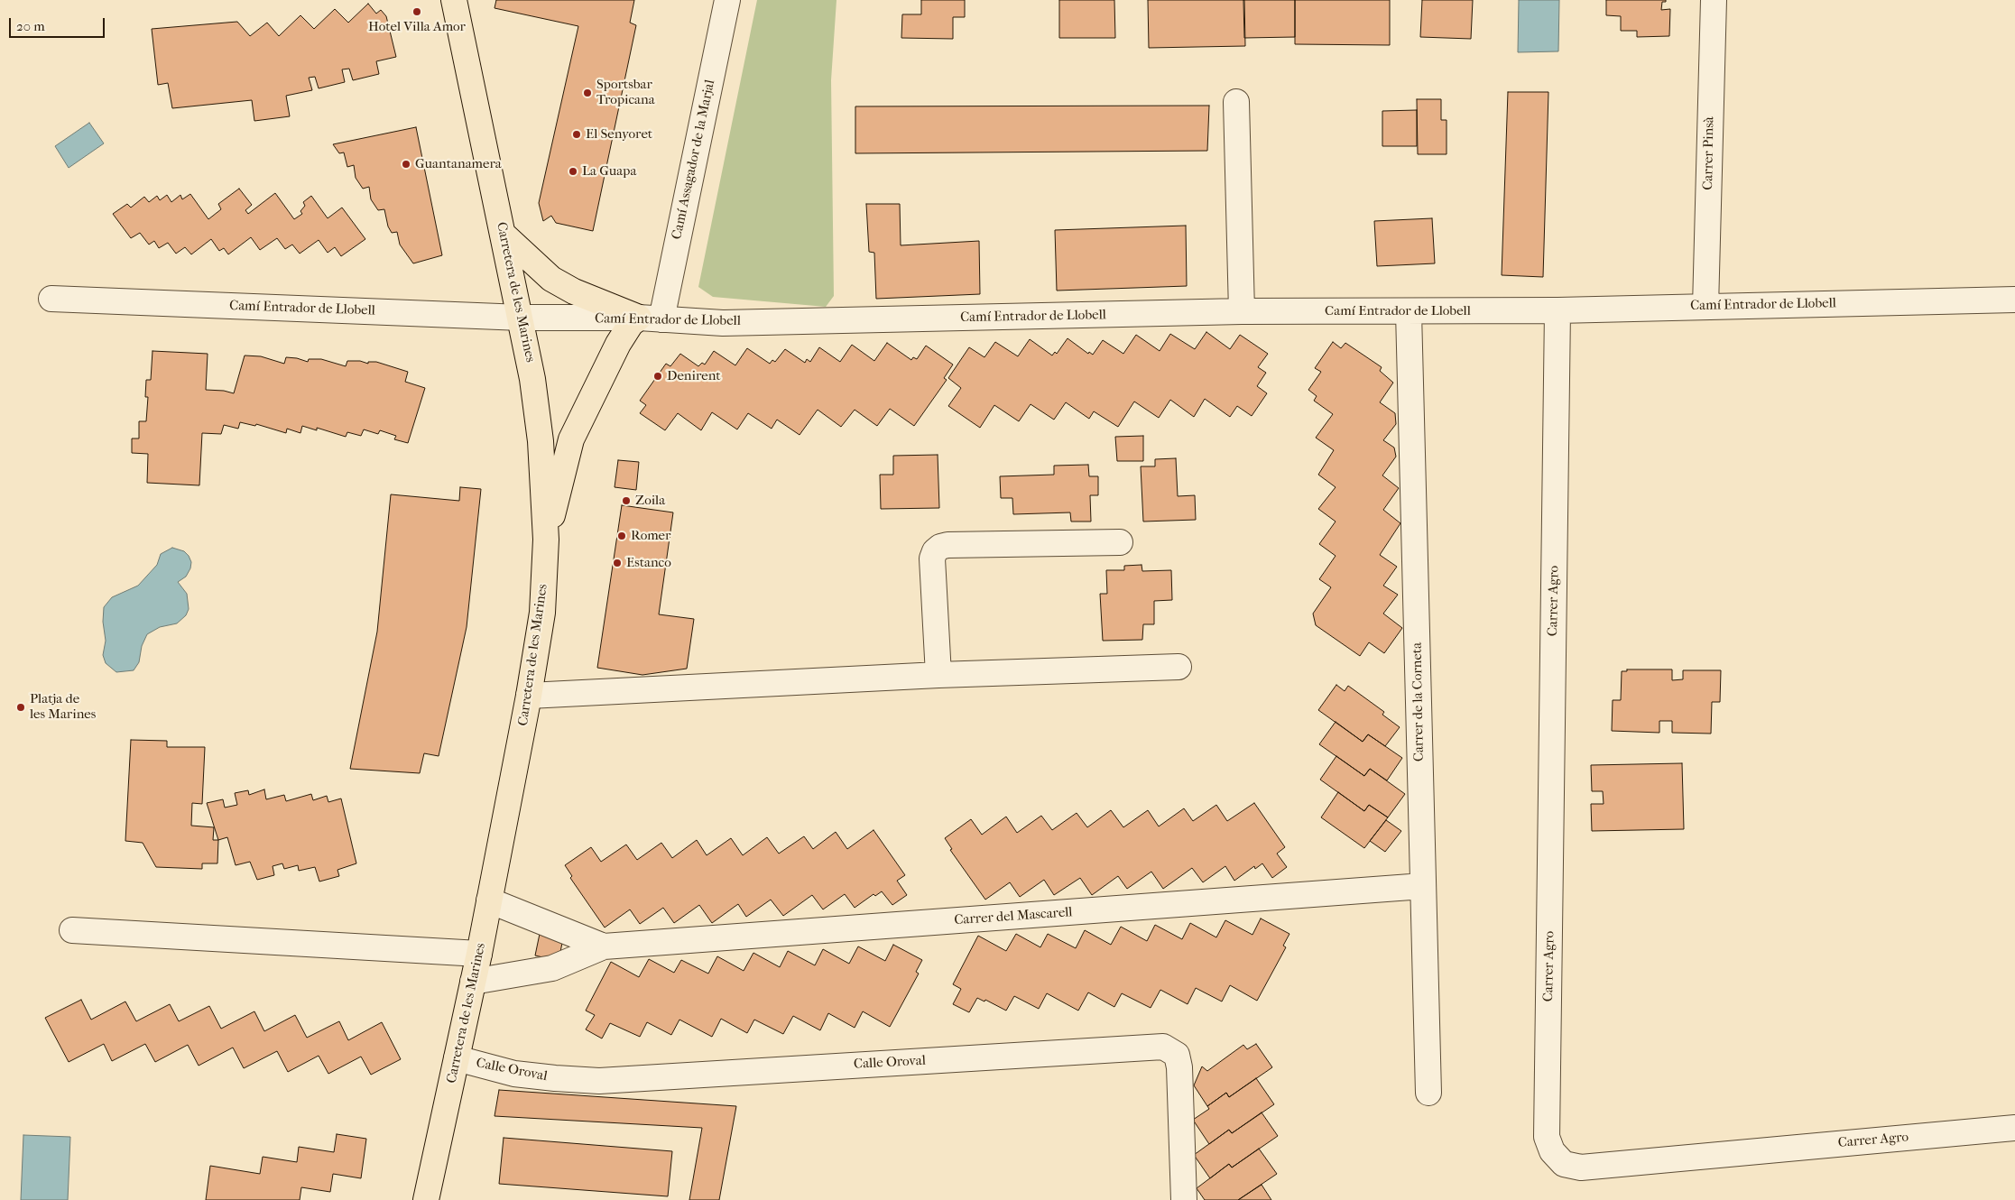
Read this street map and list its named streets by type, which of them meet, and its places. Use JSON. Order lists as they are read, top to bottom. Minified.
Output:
{"streets":{"main road":["Carretera de les Marines"],"street":["Carrer Pinsà","Camí Assagador de la Marjal","Camí Entrador de Llobell","Carrer Agro","Carrer de la Corneta","Carrer del Mascarell","Calle Oroval"]},"crossings":[["Carrer Pinsà","Camí Entrador de Llobell"],["Camí Assagador de la Marjal","Camí Entrador de Llobell"],["Carretera de les Marines","Camí Entrador de Llobell"],["Carretera de les Marines","Carrer del Mascarell"],["Carretera de les Marines","Calle Oroval"],["Camí Entrador de Llobell","Carrer Agro"],["Camí Entrador de Llobell","Carrer de la Corneta"],["Carrer de la Corneta","Carrer del Mascarell"]],"places":["Hotel Villa Amor","Sportsbar Tropicana","El Senyoret","Guantanamera","La Guapa","Denirent","Zoila","Romer","Estanco","Platja de les Marines"],"scale_bar":"20 m"}
